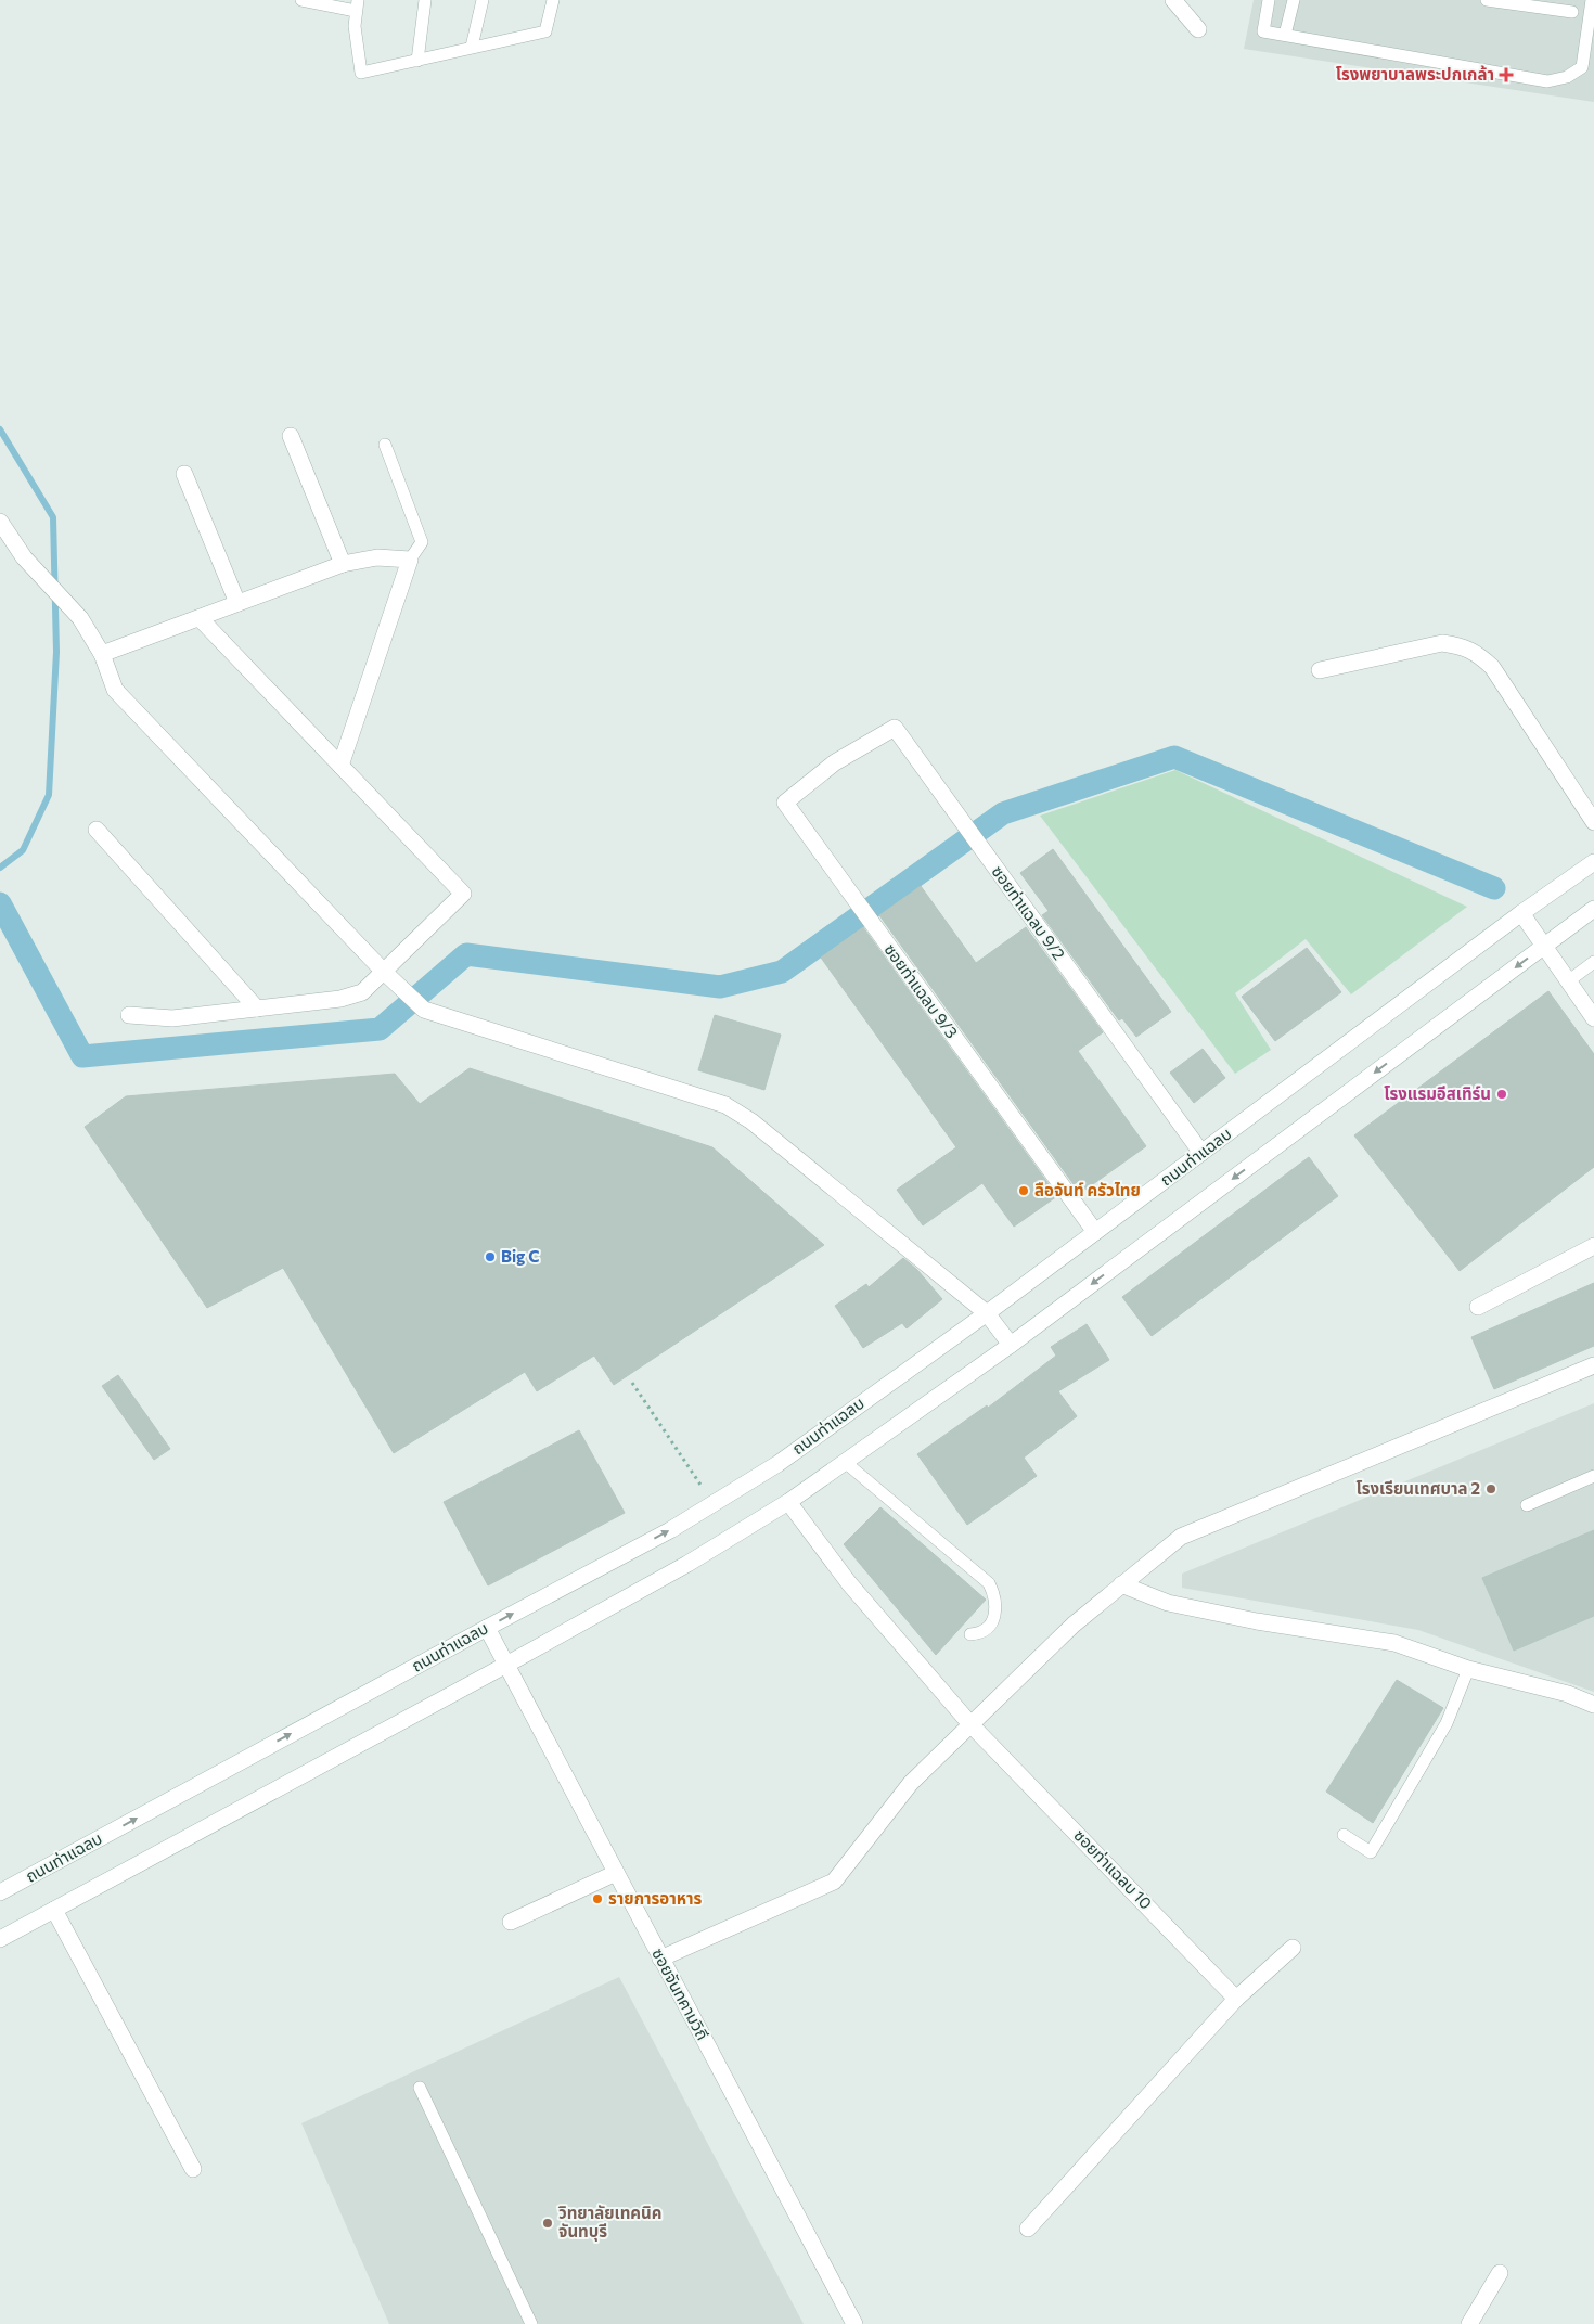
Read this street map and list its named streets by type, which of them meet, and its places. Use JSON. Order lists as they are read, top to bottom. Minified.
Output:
{"streets":{"street":["ซอยท่าแฉลบ 9/2","ซอยท่าแฉลบ 9/3","ถนนท่าแฉลบ","ซอยท่าแฉลบ 10","ซอยจันทคามวิถี"]},"crossings":[["ซอยท่าแฉลบ 9/2","ซอยท่าแฉลบ 9/3"],["ซอยท่าแฉลบ 9/2","ถนนท่าแฉลบ"],["ซอยท่าแฉลบ 9/3","ถนนท่าแฉลบ"],["ถนนท่าแฉลบ","ซอยจันทคามวิถี"]],"places":{"health":["โรงพยาบาลพระปกเกล้า"],"other":["โรงแรมอีสเทิร์น","ลือจันท์ ครัวไทย","Big C","โรงเรียนเทศบาล 2","รายการอาหาร","วิทยาลัยเทคนิค จันทบุรี"]}}
